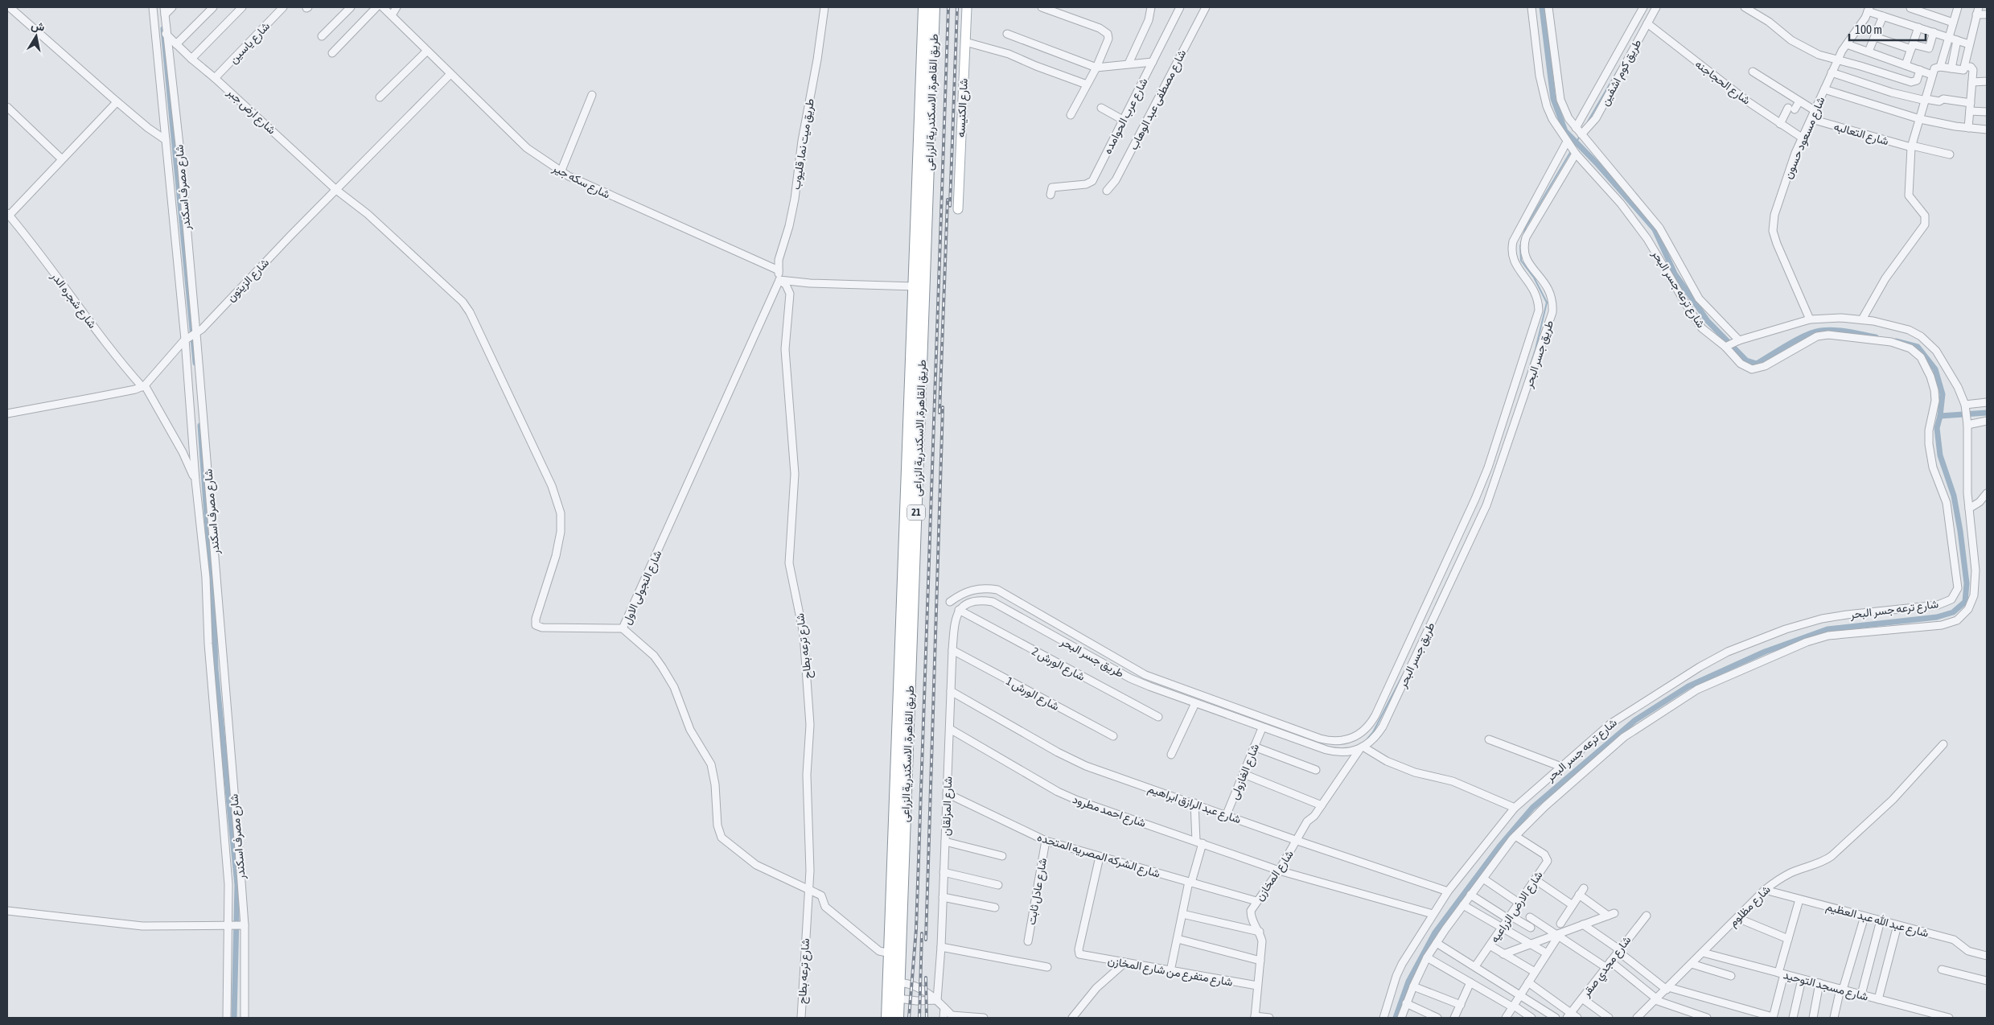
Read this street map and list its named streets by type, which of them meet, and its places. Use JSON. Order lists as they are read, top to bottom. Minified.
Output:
{"streets":{"highway":["طريق القاهرة, الاسكندرية الزراعى","21"],"main road":["شارع الكنيسه"],"street":["شارع ياسين","طريق كوم اشفين","شارع الحجاجنه","شارع مصطفى عبد الوهاب","شارع ارض جبر","شارع عرب الحوامده","شارع التعالبه","شارع مسعود حسون","طريق ميت نما, قليوب","شارع سكه جير","شارع مصرف اسكندر","شارع الزيتون","شارع ترعه جسر البحر","شارع شجره الدر","طريق جسر البحر","شارع النجولى الاول","شارع ترعه بطاح","شارع الورش 2","شارع الورش 1","شارع الغازولى","شارع عبد الرازق ابراهيم","شارع المزلقان","شارع احمد مطرود","شارع الشركه المصريه المتحده","شارع المخازن","شارع عادل ثابت","شارع مظلوم","شارع الارض الزراعيه","شارع عبد الله عبد العظيم","شارع مجدي صقر","شارع متفرع من شارع المخازن","شارع مسجد التوحيد"]},"crossings":[["شارع ياسين","شارع ارض جبر"],["طريق كوم اشفين","شارع الحجاجنه"],["طريق كوم اشفين","شارع ترعه جسر البحر"],["شارع الحجاجنه","شارع مسعود حسون"],["طريق القاهرة, الاسكندرية الزراعى","شارع النجولى الاول"],["شارع ارض جبر","شارع مصرف اسكندر"],["شارع ارض جبر","شارع الزيتون"],["شارع ارض جبر","شارع النجولى الاول"],["شارع التعالبه","شارع مسعود حسون"],["شارع مسعود حسون","شارع ترعه جسر البحر"],["طريق ميت نما, قليوب","شارع سكه جير"],["طريق ميت نما, قليوب","شارع النجولى الاول"],["طريق ميت نما, قليوب","شارع ترعه بطاح"],["شارع سكه جير","شارع الزيتون"],["شارع مصرف اسكندر","شارع الزيتون"],["شارع مصرف اسكندر","شارع شجره الدر"],["شارع الزيتون","شارع شجره الدر"],["شارع ترعه جسر البحر","طريق جسر البحر"],["شارع ترعه جسر البحر","شارع عبد الرازق ابراهيم"],["شارع ترعه جسر البحر","شارع احمد مطرود"],["شارع ترعه جسر البحر","شارع الارض الزراعيه"],["طريق جسر البحر","شارع الورش 2"],["طريق جسر البحر","شارع الغازولى"],["طريق جسر البحر","شارع المزلقان"],["طريق جسر البحر","شارع المخازن"],["شارع النجولى الاول","شارع ترعه بطاح"],["شارع الورش 2","شارع المزلقان"],["شارع الورش 1","شارع المزلقان"],["شارع الغازولى","شارع عبد الرازق ابراهيم"],["شارع عبد الرازق ابراهيم","شارع المزلقان"],["شارع عبد الرازق ابراهيم","شارع المخازن"],["شارع المزلقان","شارع احمد مطرود"],["شارع المزلقان","شارع الشركه المصريه المتحده"],["شارع احمد مطرود","شارع المخازن"],["شارع الشركه المصريه المتحده","شارع المخازن"],["شارع الشركه المصريه المتحده","شارع عادل ثابت"],["شارع الشركه المصريه المتحده","شارع متفرع من شارع المخازن"],["شارع المخازن","شارع متفرع من شارع المخازن"],["شارع مظلوم","شارع عبد الله عبد العظيم"],["شارع مظلوم","شارع مسجد التوحيد"]],"scale_bar":"100 m","north":"top"}
